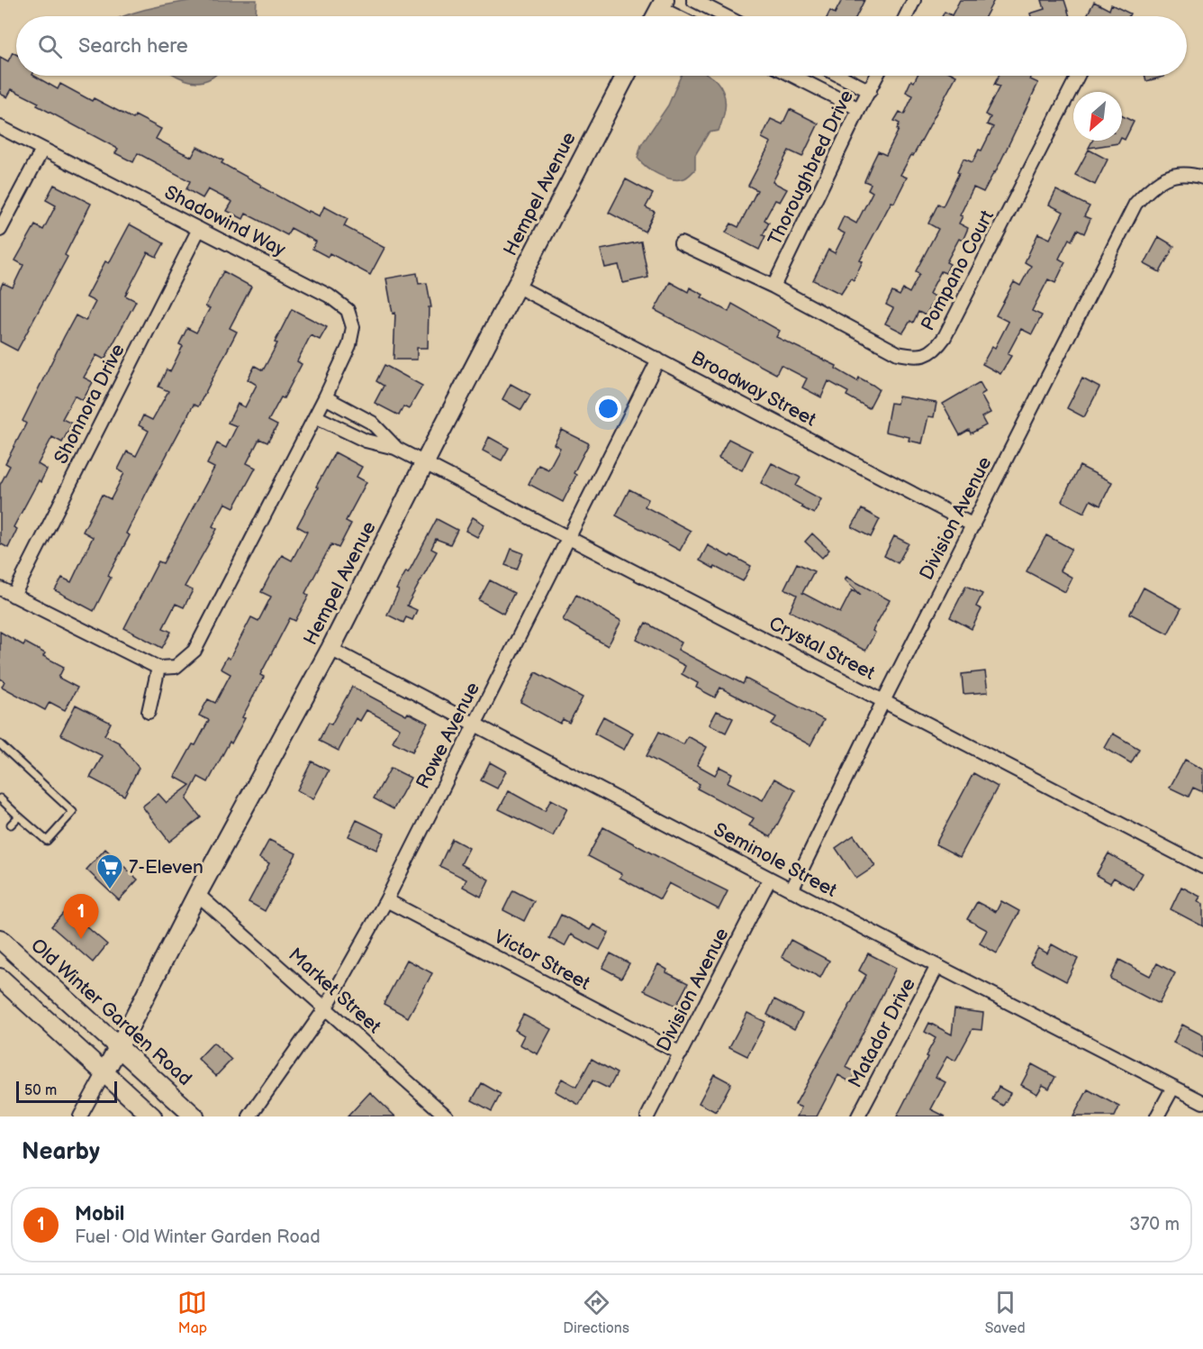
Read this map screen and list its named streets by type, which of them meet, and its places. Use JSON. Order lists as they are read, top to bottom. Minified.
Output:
{"streets":{"street":["Thoroughbred Drive","Hempel Avenue","Shadowind Way","Pompano Court","Broadway Street","Shonnora Drive","Division Avenue","Crystal Street","Rowe Avenue","Seminole Street","Victor Street","Market Street","Old Winter Garden Road","Matador Drive"]},"crossings":[["Thoroughbred Drive","Pompano Court"],["Hempel Avenue","Broadway Street"],["Hempel Avenue","Crystal Street"],["Hempel Avenue","Seminole Street"],["Hempel Avenue","Market Street"],["Hempel Avenue","Old Winter Garden Road"],["Shadowind Way","Shonnora Drive"],["Broadway Street","Division Avenue"],["Broadway Street","Rowe Avenue"],["Division Avenue","Crystal Street"],["Division Avenue","Seminole Street"],["Division Avenue","Victor Street"],["Crystal Street","Rowe Avenue"],["Rowe Avenue","Seminole Street"],["Rowe Avenue","Victor Street"],["Rowe Avenue","Market Street"],["Seminole Street","Matador Drive"]],"places":{"supermarket":["7-Eleven"]},"scale_bar":"50 m","north":"bottom left","page":{"search":"Search here","pins":"1","scale":"50 m","heading":"Nearby","list":[{"mark":"1","name":"Mobil","note":"Fuel · Old Winter Garden Road","value":"370 m"}],"nav":["Map","Directions","Saved"]}}
